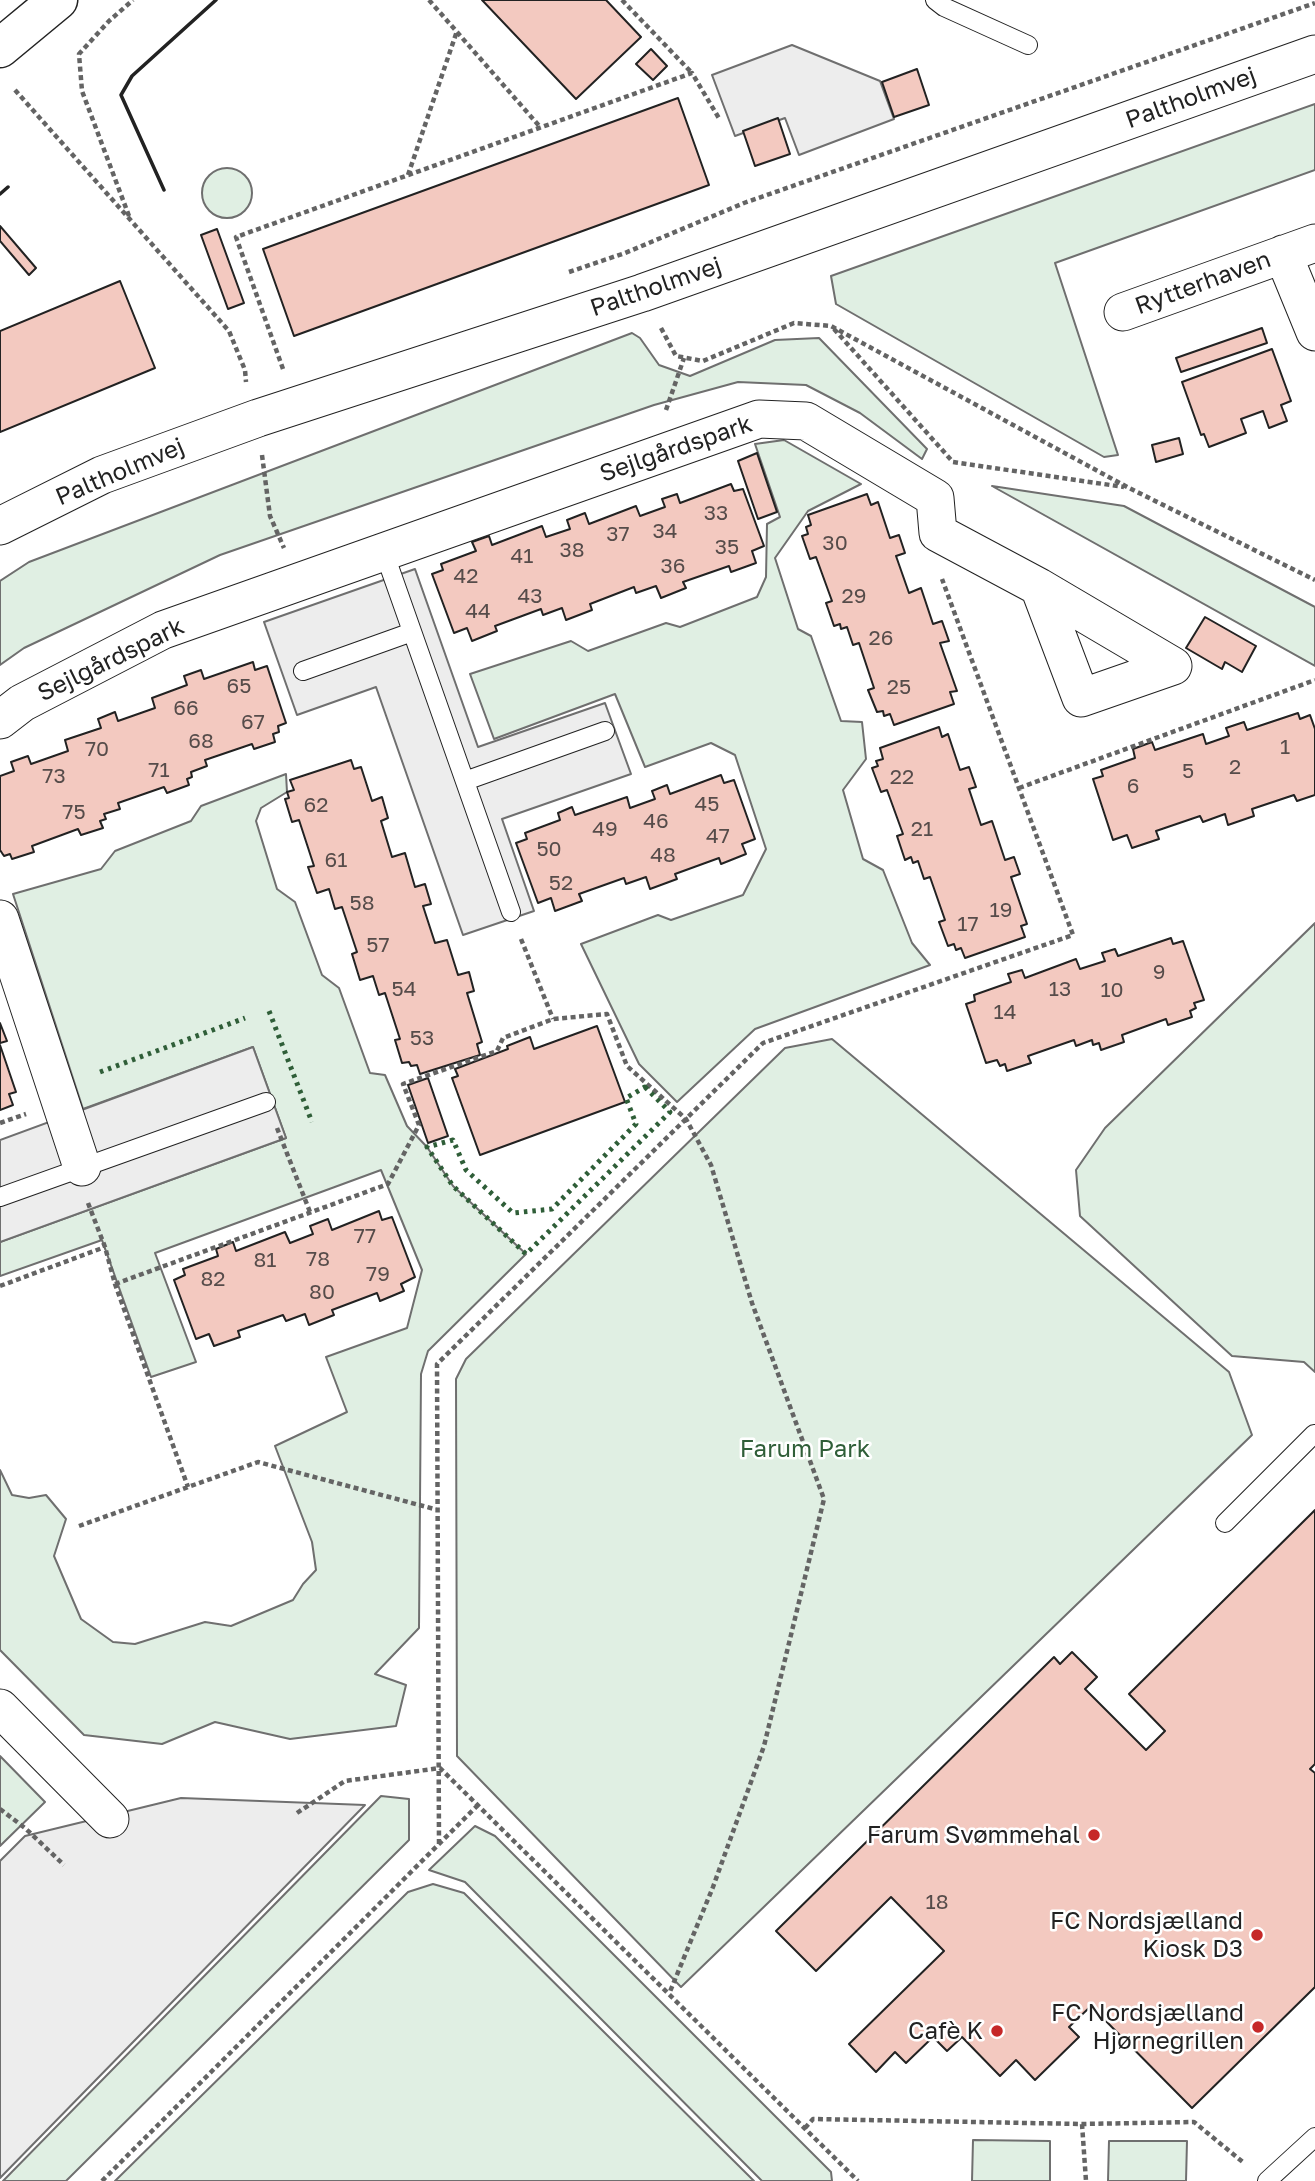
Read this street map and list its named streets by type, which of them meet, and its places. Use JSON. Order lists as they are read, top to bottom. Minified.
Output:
{"streets":{"street":["Paltholmvej","Rytterhaven","Sejlgårdspark"]},"parks":["Farum Park"],"places":["Farum Svømmehal","FC Nordsjælland Kiosk D3","FC Nordsjælland Hjørnegrillen","Cafè K"],"house_numbers":["33","34","37","30","35","38","41","36","42","43","29","44","26","65","25","66","67","68","1","70","2","71","5","73","22","6","45","62","75","46","49","21","47","50","48","61","52","58","19","17","57","9","54","13","10","14","53","77","78","81","79","82","80","18"]}
